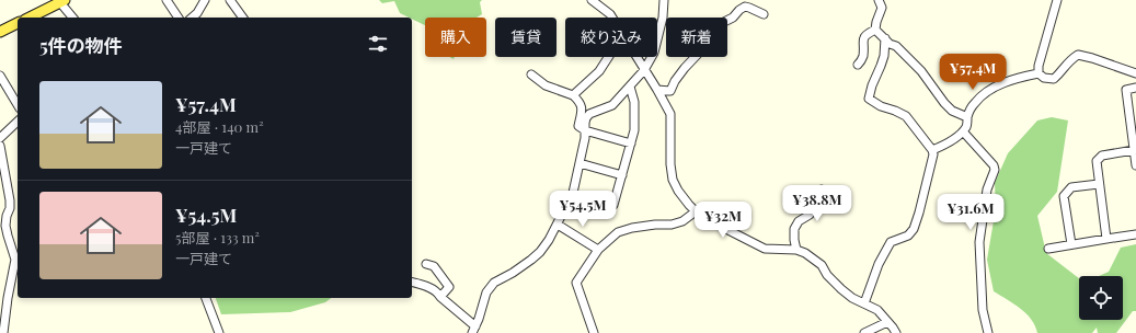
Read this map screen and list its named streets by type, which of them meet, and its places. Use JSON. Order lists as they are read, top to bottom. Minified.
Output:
{"page":{"chip":["購入","賃貸","絞り込み","新着"],"heading":"5件の物件","price":["¥57.4M","¥38.8M","¥54.5M","¥31.6M","¥32M"],"list":[{"name":"¥57.4M","note":"4部屋 · 140 m² · 一戸建て"},{"name":"¥54.5M","note":"5部屋 · 133 m² · 一戸建て"}]}}
